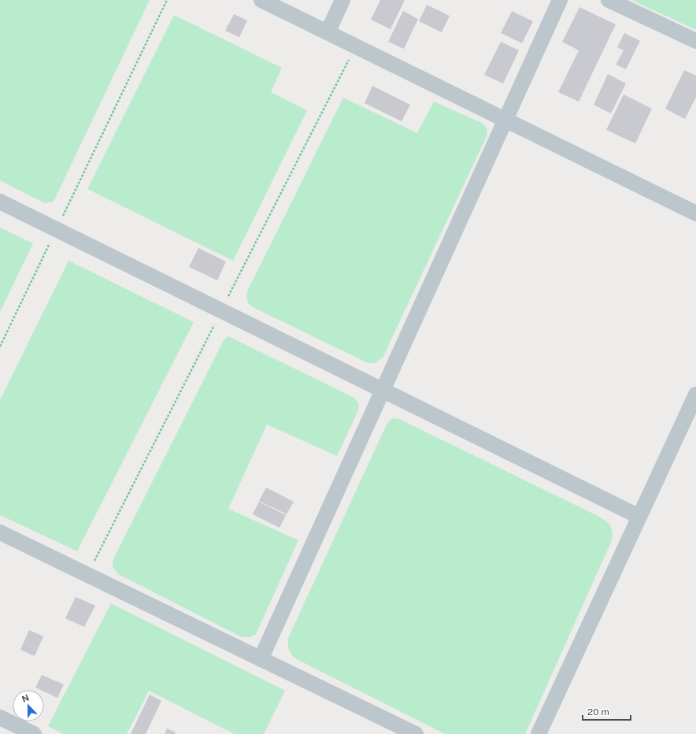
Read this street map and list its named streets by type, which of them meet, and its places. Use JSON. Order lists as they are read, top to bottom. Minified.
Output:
{"scale_bar":"20 m","north":"top"}
